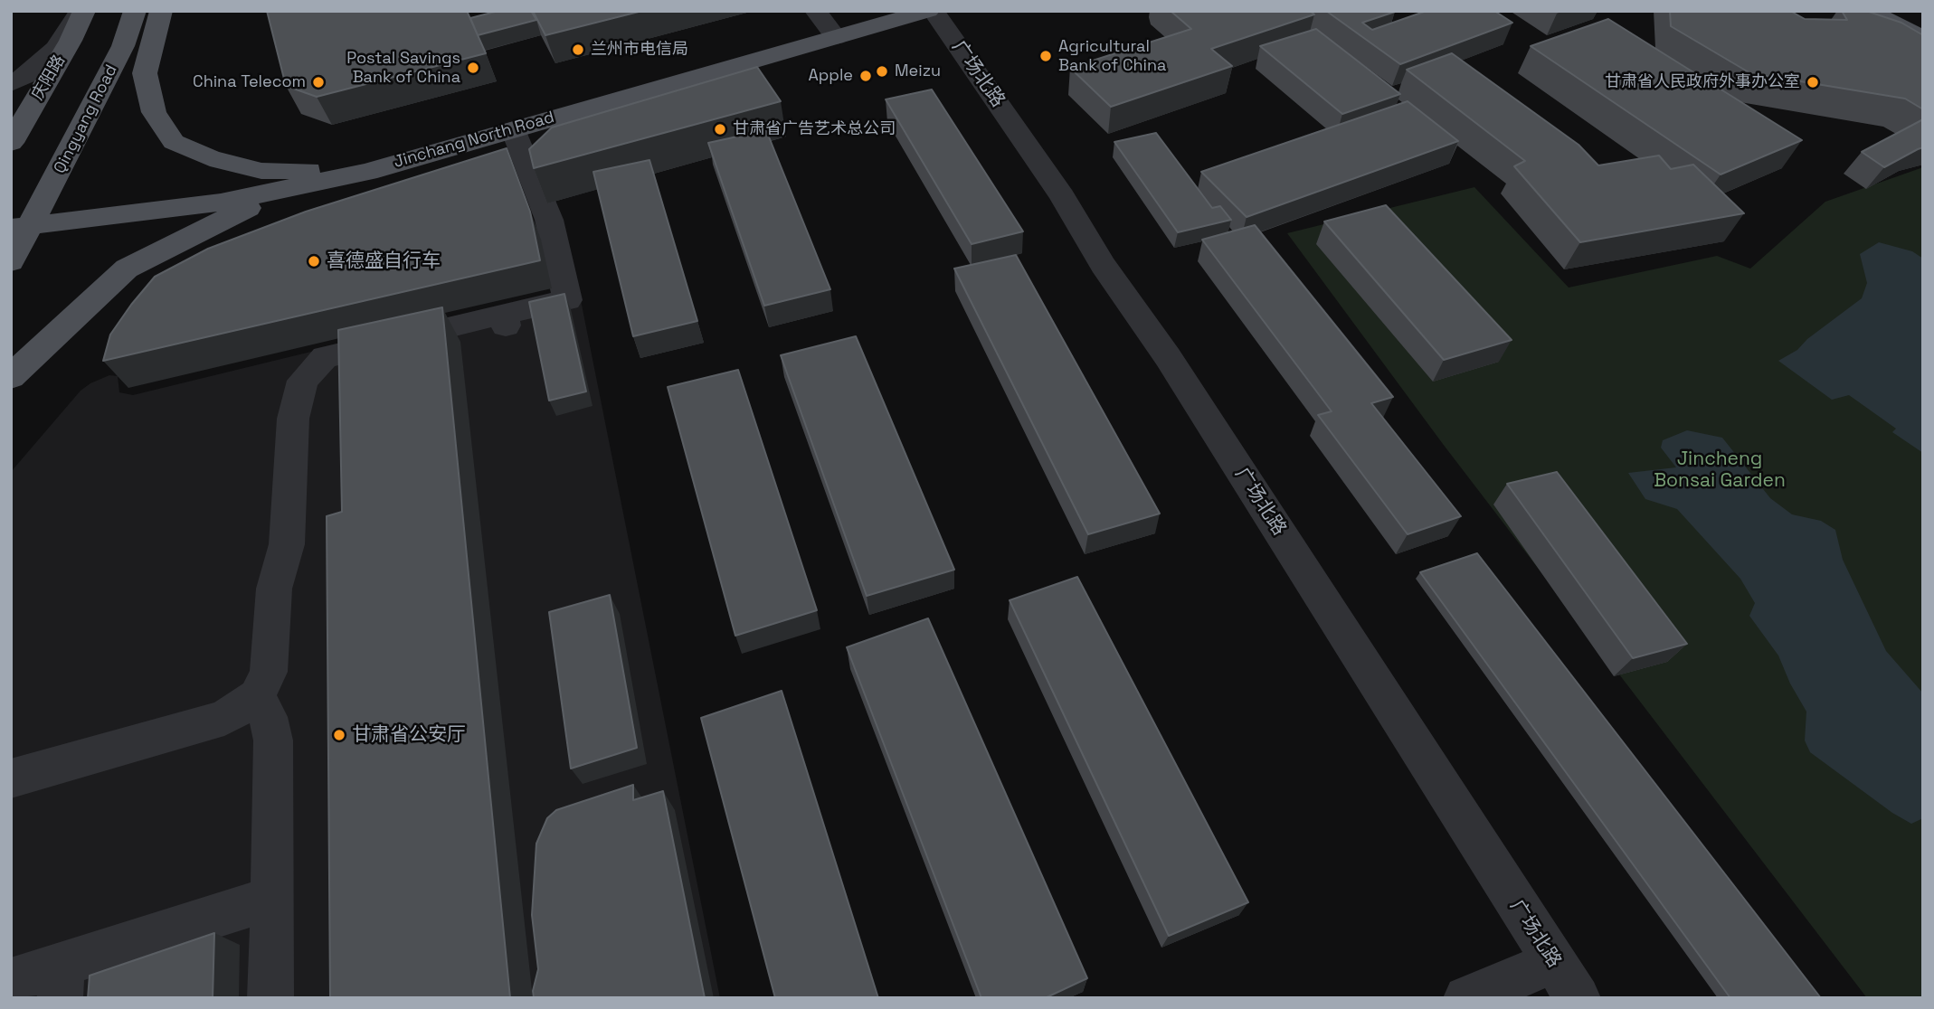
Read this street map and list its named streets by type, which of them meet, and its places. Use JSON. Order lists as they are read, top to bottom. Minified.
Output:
{"streets":{"main road":["庆阳路","Qingyang Road","Jinchang North Road"],"street":["广场北路"]},"crossings":[["Qingyang Road","Jinchang North Road"]],"parks":["Jincheng Bonsai Garden"],"places":["兰州市电信局","Agricultural Bank of China","Postal Savings Bank of China","Meizu","Apple","China Telecom","甘肃省人民政府外事办公室","甘肃省广告艺术总公司","喜德盛自行车","甘肃省公安厅"]}
